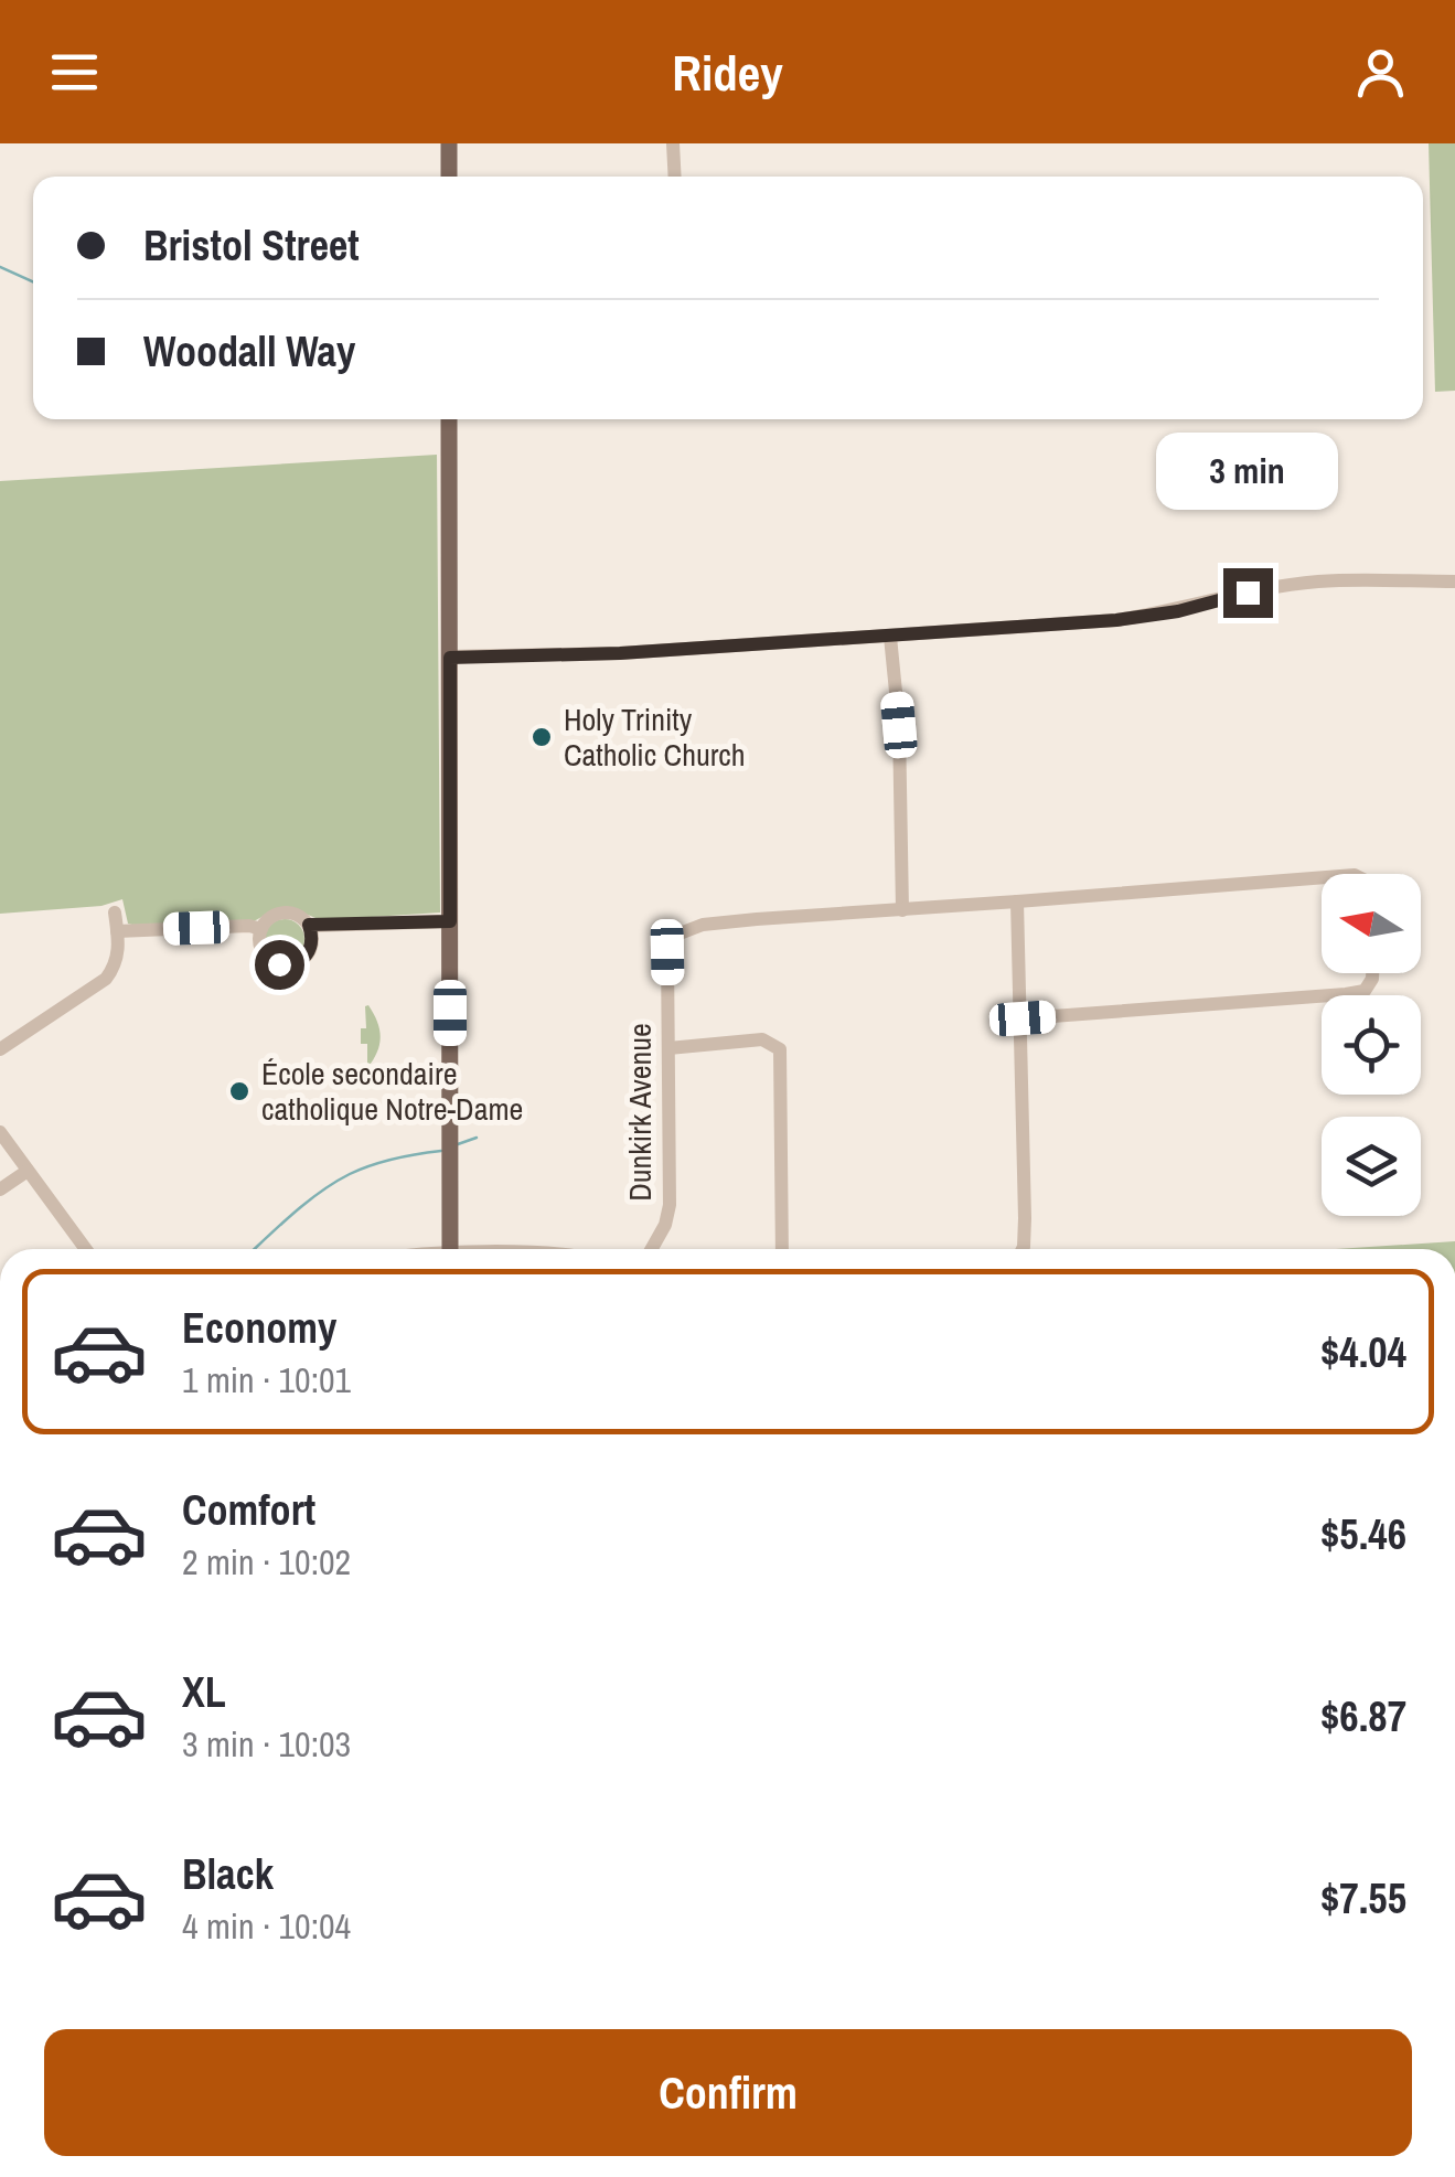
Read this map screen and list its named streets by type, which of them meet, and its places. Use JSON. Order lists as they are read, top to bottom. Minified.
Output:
{"streets":{"street":["Dunkirk Avenue"]},"places":["Holy Trinity Catholic Church","École secondaire catholique Notre-Dame"],"north":"left","page":{"header":"Ridey","banner":["Bristol Street","Woodall Way"],"bubble":"3 min","list":[{"name":"Economy","note":"1 min · 10:01","value":"$4.04"},{"name":"Comfort","note":"2 min · 10:02","value":"$5.46"},{"name":"XL","note":"3 min · 10:03","value":"$6.87"},{"name":"Black","note":"4 min · 10:04","value":"$7.55"}],"buttons":"Confirm"}}
